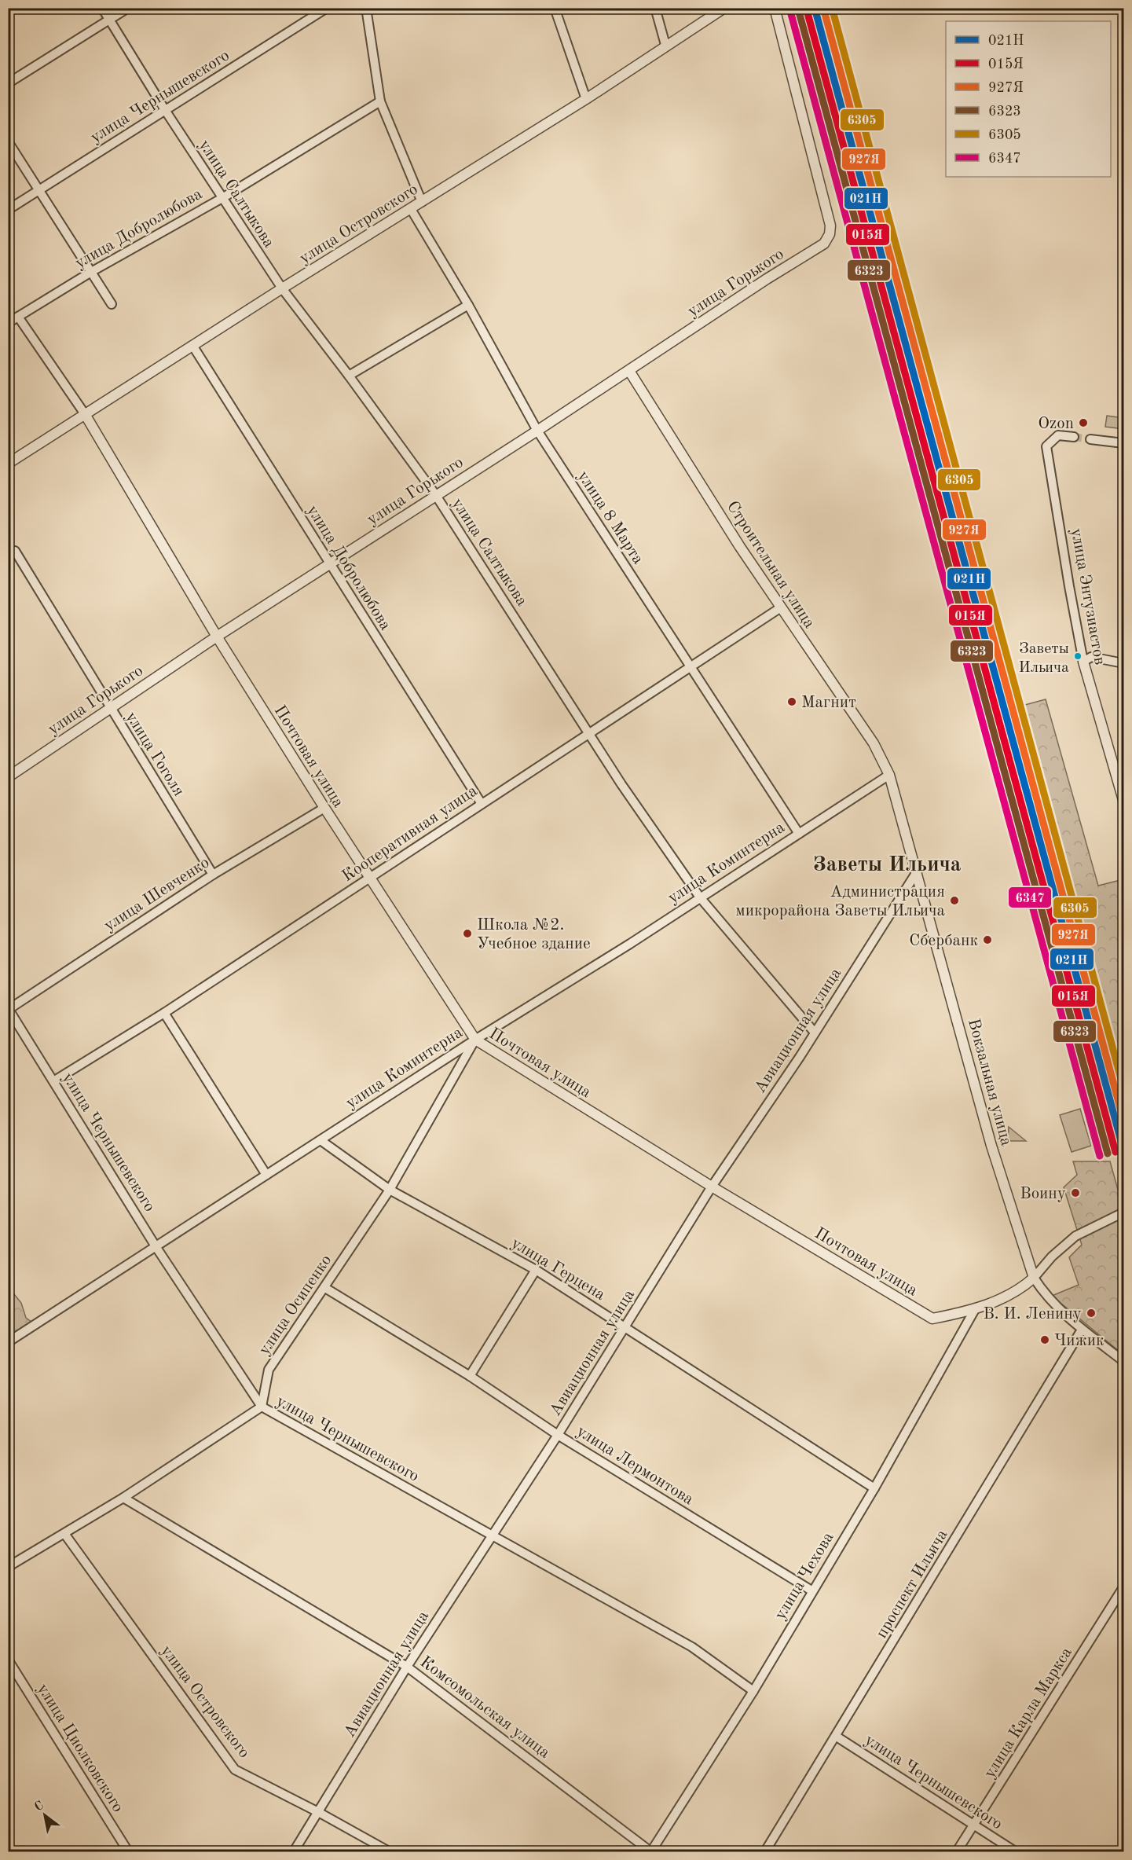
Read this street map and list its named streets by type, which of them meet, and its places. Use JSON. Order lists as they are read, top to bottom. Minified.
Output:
{"streets":{"street":["улица Чернышевского","улица Салтыкова","улица Островского","улица Добролюбова","улица Горького","улица 8 Марта","Строительная улица","улица Энтузиастов","улица Гоголя","Почтовая улица","Кооперативная улица","улица Коминтерна","улица Шевченко","Авиационная улица","Вокзальная улица","улица Герцена","улица Осипенко","улица Лермонтова","улица Чехова","проспект Ильича","Комсомольская улица","улица Карла Маркса","улица Циолковского"]},"crossings":[["улица Чернышевского","улица Салтыкова"],["улица Чернышевского","Кооперативная улица"],["улица Чернышевского","улица Коминтерна"],["улица Чернышевского","улица Шевченко"],["улица Чернышевского","Авиационная улица"],["улица Чернышевского","улица Осипенко"],["улица Чернышевского","улица Чехова"],["улица Чернышевского","проспект Ильича"],["улица Чернышевского","улица Карла Маркса"],["улица Салтыкова","улица Островского"],["улица Салтыкова","улица Добролюбова"],["улица Салтыкова","улица Горького"],["улица Салтыкова","Кооперативная улица"],["улица Салтыкова","улица Коминтерна"],["улица Салтыкова","Авиационная улица"],["улица Островского","улица Добролюбова"],["улица Островского","улица 8 Марта"],["улица Островского","Почтовая улица"],["улица Островского","Авиационная улица"],["улица Добролюбова","улица Горького"],["улица Добролюбова","Кооперативная улица"],["улица Горького","улица 8 Марта"],["улица Горького","Строительная улица"],["улица Горького","улица Гоголя"],["улица Горького","Почтовая улица"],["улица 8 Марта","Кооперативная улица"],["улица 8 Марта","улица Коминтерна"],["Строительная улица","Кооперативная улица"],["Строительная улица","улица Коминтерна"],["Строительная улица","Вокзальная улица"],["улица Гоголя","улица Шевченко"],["Почтовая улица","Кооперативная улица"],["Почтовая улица","улица Коминтерна"],["Почтовая улица","улица Шевченко"],["Почтовая улица","Авиационная улица"],["Почтовая улица","Вокзальная улица"],["Почтовая улица","улица Осипенко"],["Почтовая улица","улица Чехова"],["улица Коминтерна","Вокзальная улица"],["улица Коминтерна","улица Герцена"],["улица Коминтерна","улица Осипенко"],["Авиационная улица","Вокзальная улица"],["Авиационная улица","улица Герцена"],["Авиационная улица","улица Лермонтова"],["Авиационная улица","Комсомольская улица"],["Вокзальная улица","проспект Ильича"],["улица Герцена","улица Осипенко"],["улица Герцена","улица Чехова"],["улица Осипенко","улица Лермонтова"],["улица Лермонтова","улица Чехова"],["улица Чехова","Комсомольская улица"]],"districts":["Заветы Ильича"],"places":["Ozon","Заветы Ильича","Магнит","Администрация микрорайона Заветы Ильича","Школа №2. Учебное здание","Сбербанк","Воину","В. И. Ленину","Чижик"],"lines":["transit line 021Н","transit line 927Я","transit line 6305","transit line 015Я","transit line 6323","transit line 6347"],"legend":["021Н","015Я","927Я","6323","6305","6347"],"north":"top left"}
